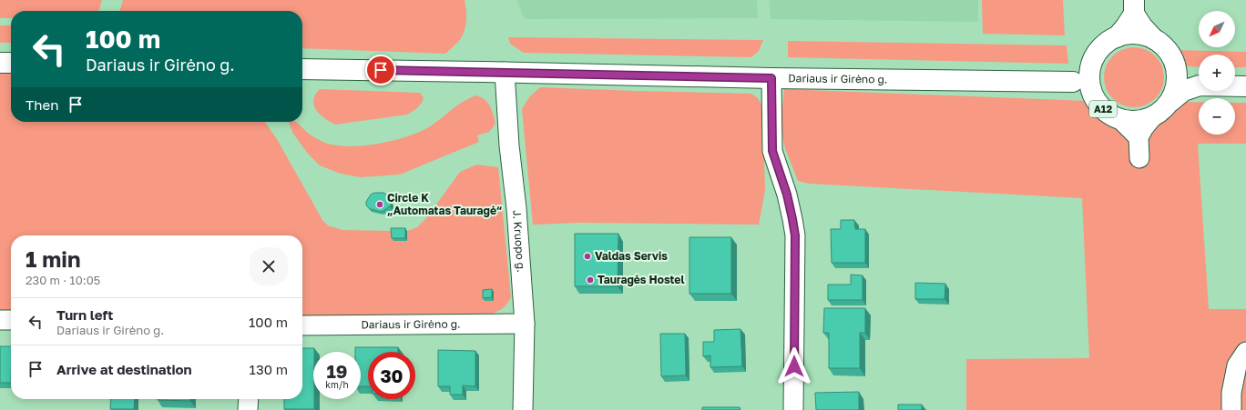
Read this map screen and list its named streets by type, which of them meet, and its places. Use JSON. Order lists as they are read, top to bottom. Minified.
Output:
{"streets":{"main road":["Dariaus ir Girėno g.","A12"],"street":["J. Kruopo g."]},"crossings":[["Dariaus ir Girėno g.","A12"],["Dariaus ir Girėno g.","J. Kruopo g."]],"places":["Circle K „Automatas Tauragė“","Valdas Servis","Tauragės Hostel"],"north":"bottom left","page":{"map_buttons":["+","−"],"turn":["100 m","Dariaus ir Girėno g."],"then":"Then","heading":["1 min","230 m · 10:05"],"list":[{"name":"Turn left","note":"Dariaus ir Girėno g.","value":"100 m"},{"name":"Arrive at destination","value":"130 m"}],"speed":"19 km/h","limit":"30"}}
